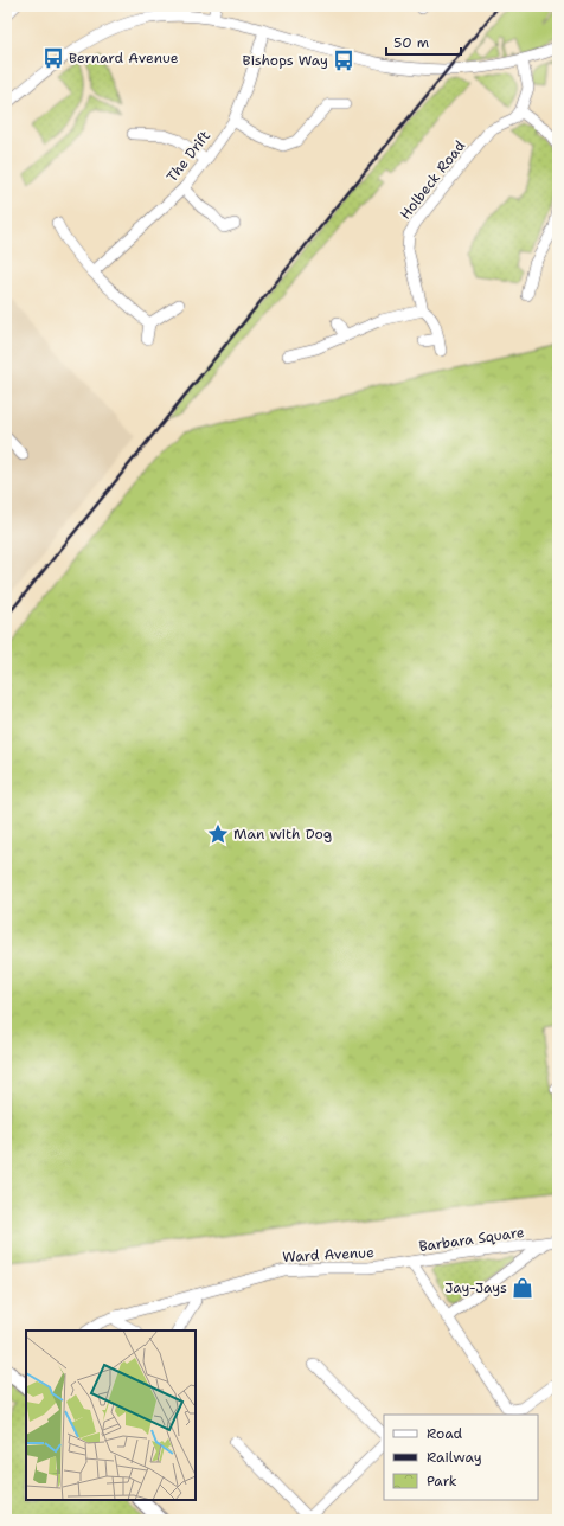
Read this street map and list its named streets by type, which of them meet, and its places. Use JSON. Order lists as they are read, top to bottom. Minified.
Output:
{"streets":{"street":["The Drift","Holbeck Road","Barbara Square","Ward Avenue"]},"crossings":[["Barbara Square","Ward Avenue"]],"places":{"bus stop":["Bernard Avenue","Bishops Way"],"place":["Man with Dog"],"shop":["Jay-Jays"]},"legend":["Road","Railway","Park"],"scale_bar":"50 m"}
